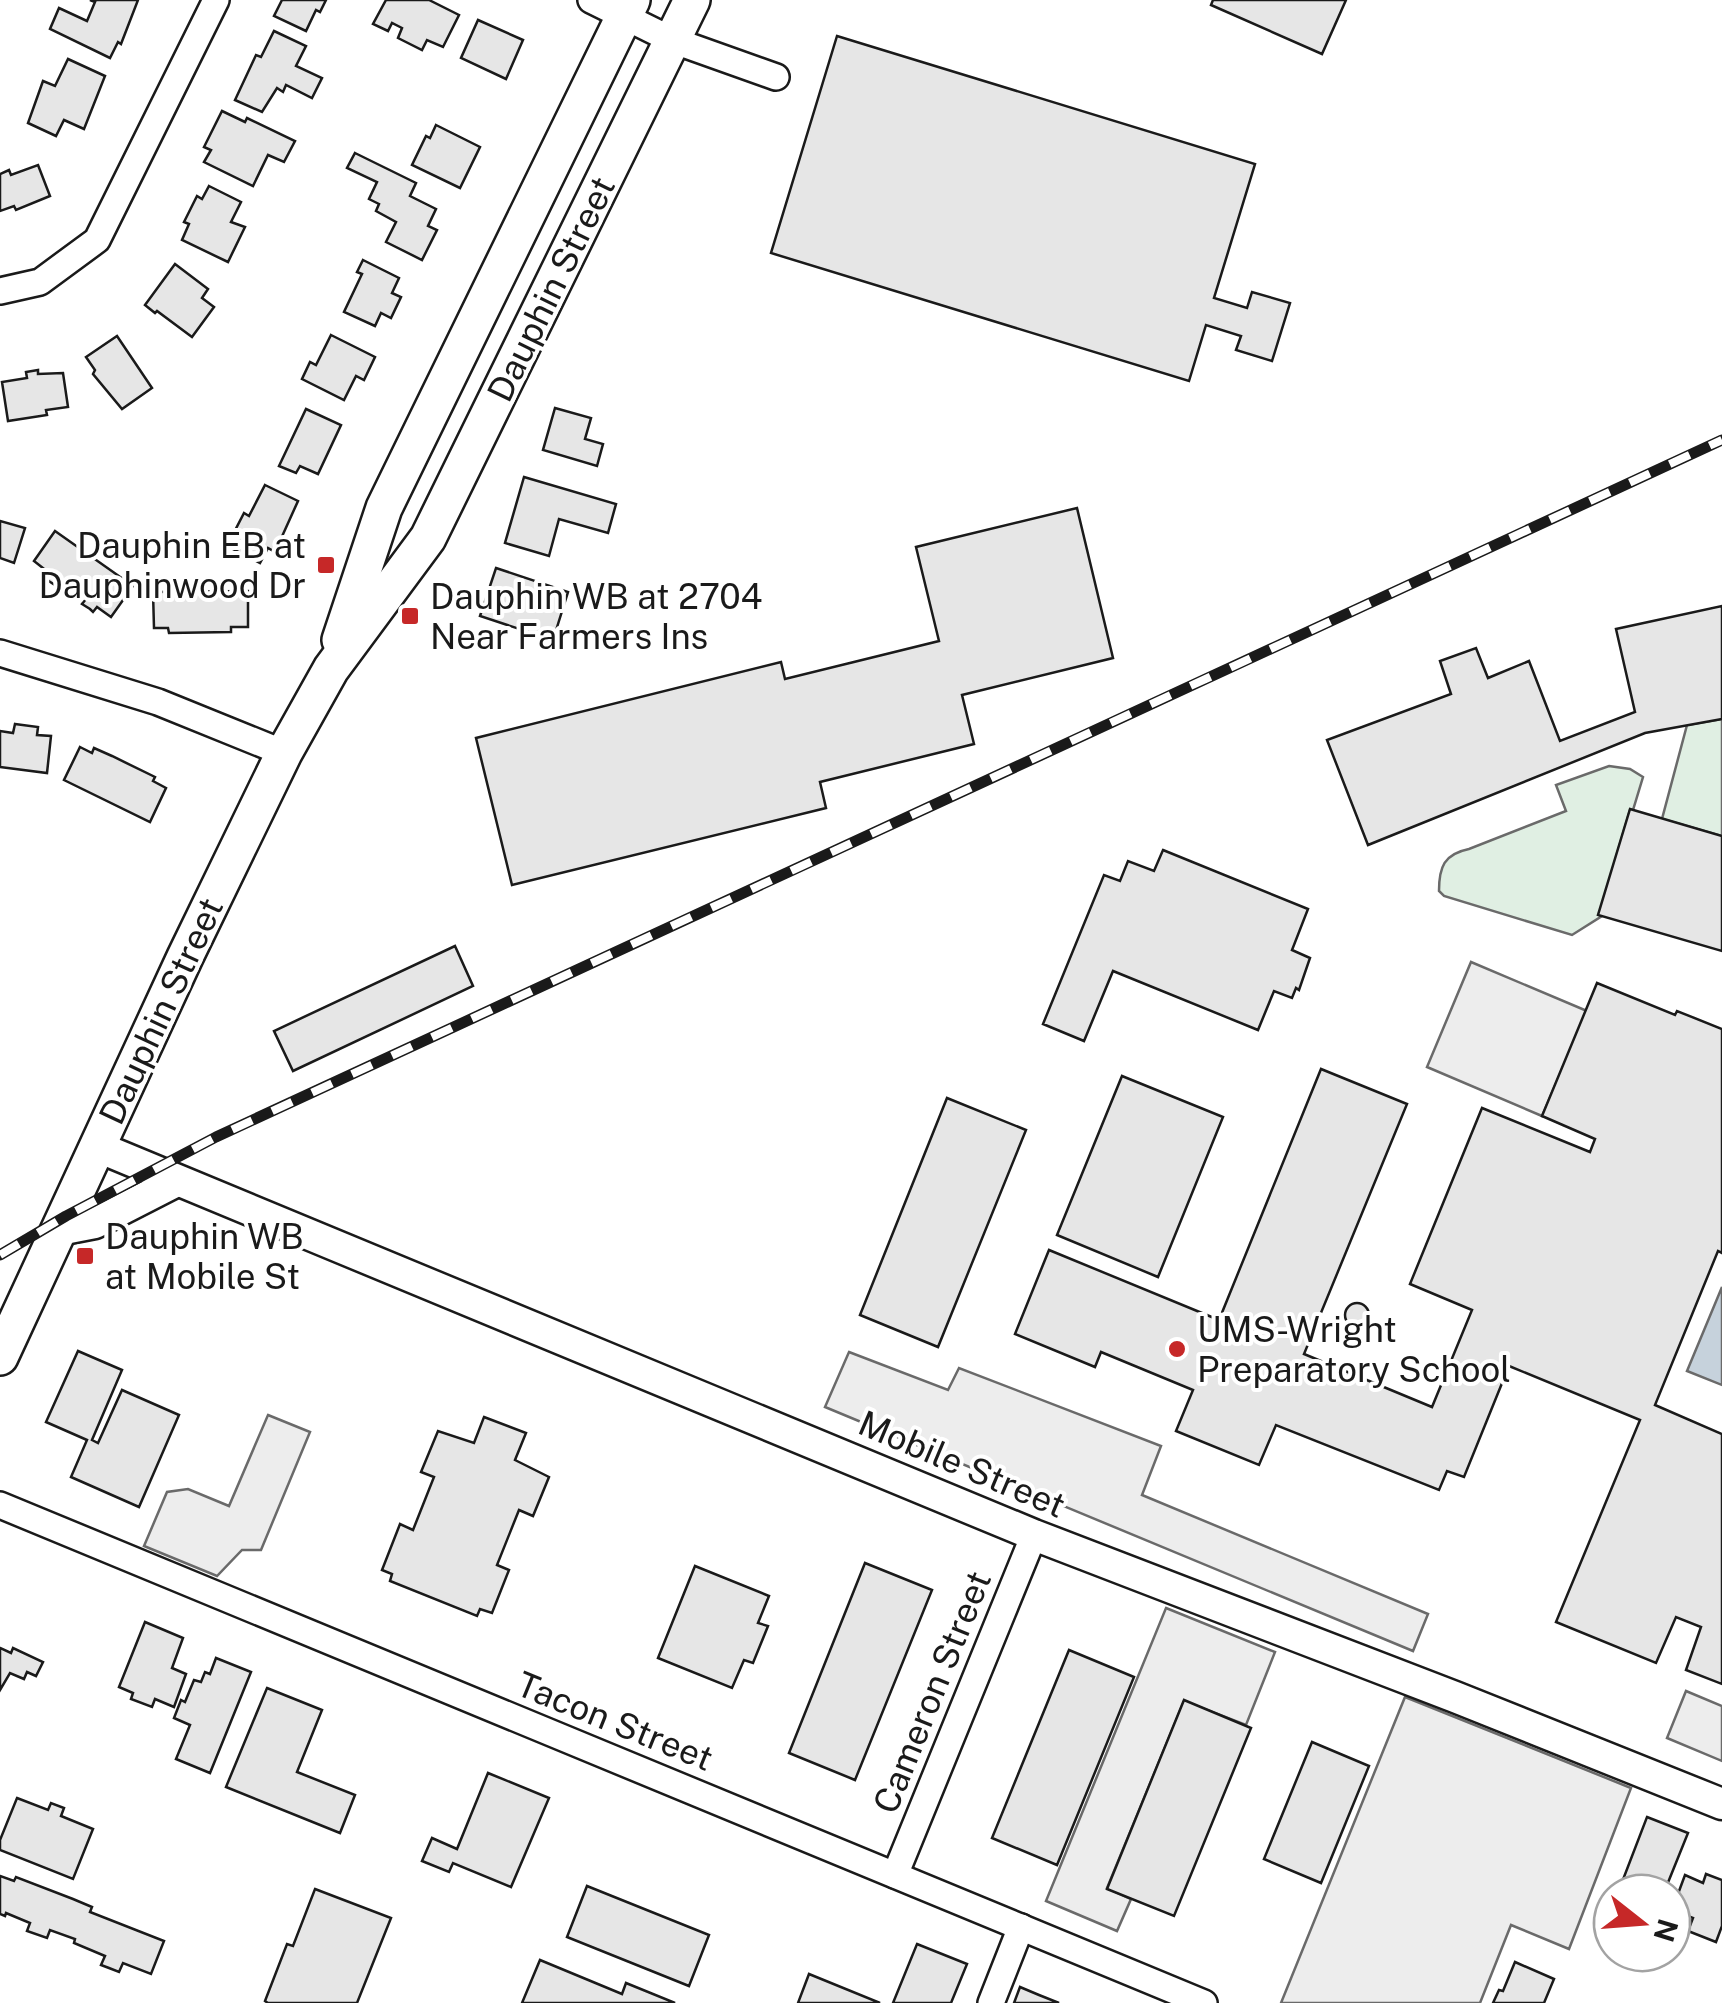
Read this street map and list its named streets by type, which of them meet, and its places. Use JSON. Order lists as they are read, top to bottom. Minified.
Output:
{"streets":{"main road":["Dauphin Street"],"street":["Mobile Street","Cameron Street","Tacon Street"]},"crossings":[["Dauphin Street","Mobile Street"],["Mobile Street","Cameron Street"],["Cameron Street","Tacon Street"]],"places":{"transit":["Dauphin EB at Dauphinwood Dr","Dauphin WB at 2704 Near Farmers Ins","Dauphin WB at Mobile St"],"other":["UMS-Wright Preparatory School"]},"north":"right"}
